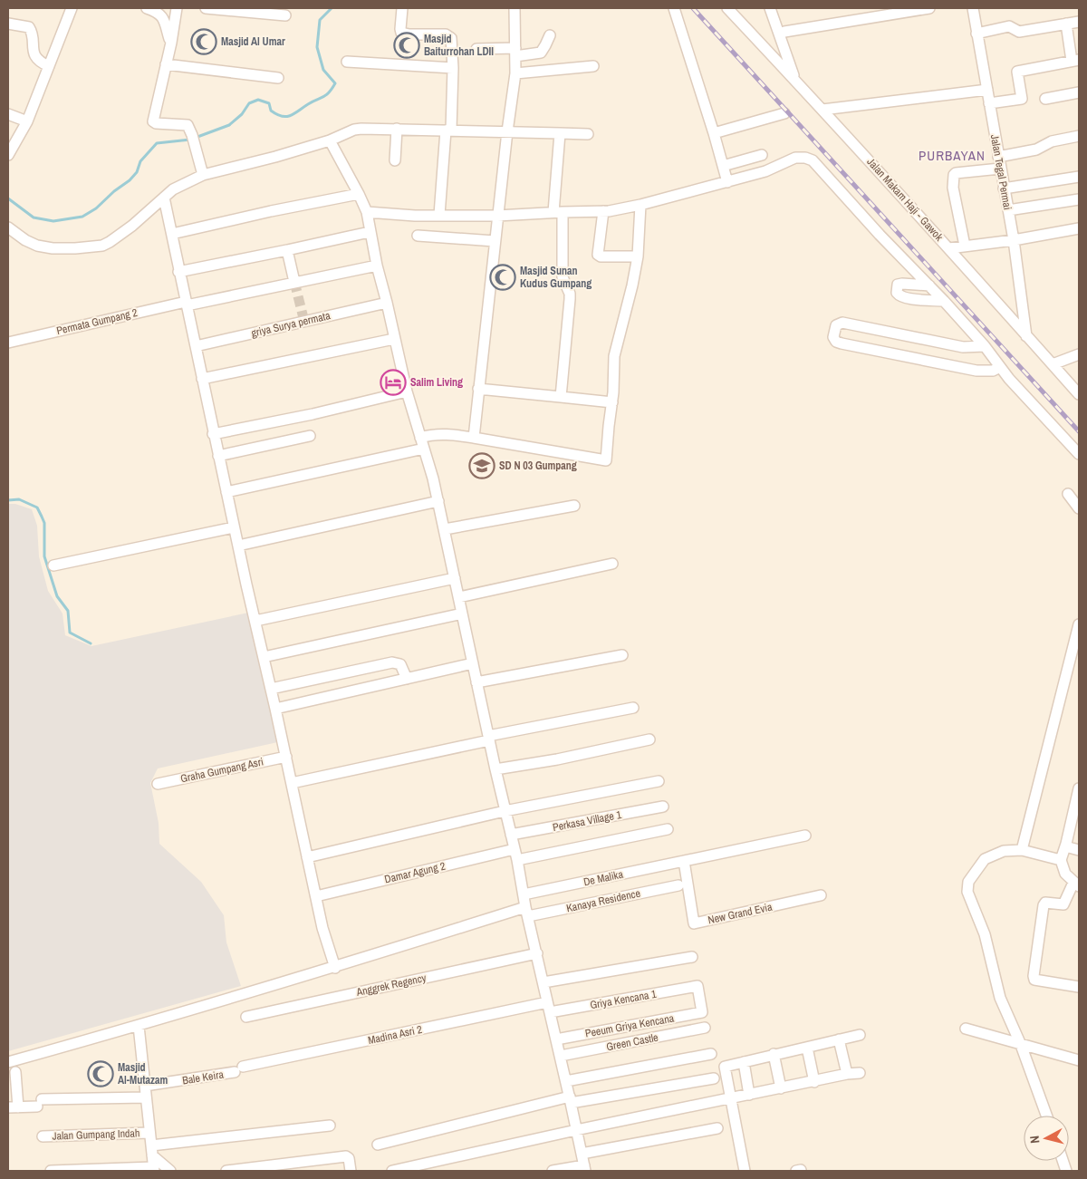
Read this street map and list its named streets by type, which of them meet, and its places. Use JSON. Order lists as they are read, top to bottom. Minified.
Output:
{"streets":{"street":["Jalan Tegal Permai","Jalan Makam Haji - Gawok","Permata Gumpang 2","griya Surya permata","Graha Gumpang Asri","Perkasa Village 1","Damar Agung 2","De Malika","Kanaya Residence","New Grand Evia","Anggrek Regency","Griya Kencana 1","Peeum Griya Kencana","Madina Asri 2","Green Castle","Bale Keira","Jalan Gumpang Indah"]},"crossings":[["Jalan Tegal Permai","Jalan Makam Haji - Gawok"],["De Malika","New Grand Evia"],["Griya Kencana 1","Peeum Griya Kencana"],["Griya Kencana 1","Madina Asri 2"],["Madina Asri 2","Bale Keira"]],"districts":["PURBAYAN"],"places":{"mosque":["Masjid Al Umar","Masjid Baiturrohan LDII","Masjid Sunan Kudus Gumpang","Masjid Al-Mutazam"],"hotel":["Salim Living"],"school or university":["SD N 03 Gumpang"]},"north":"left"}
